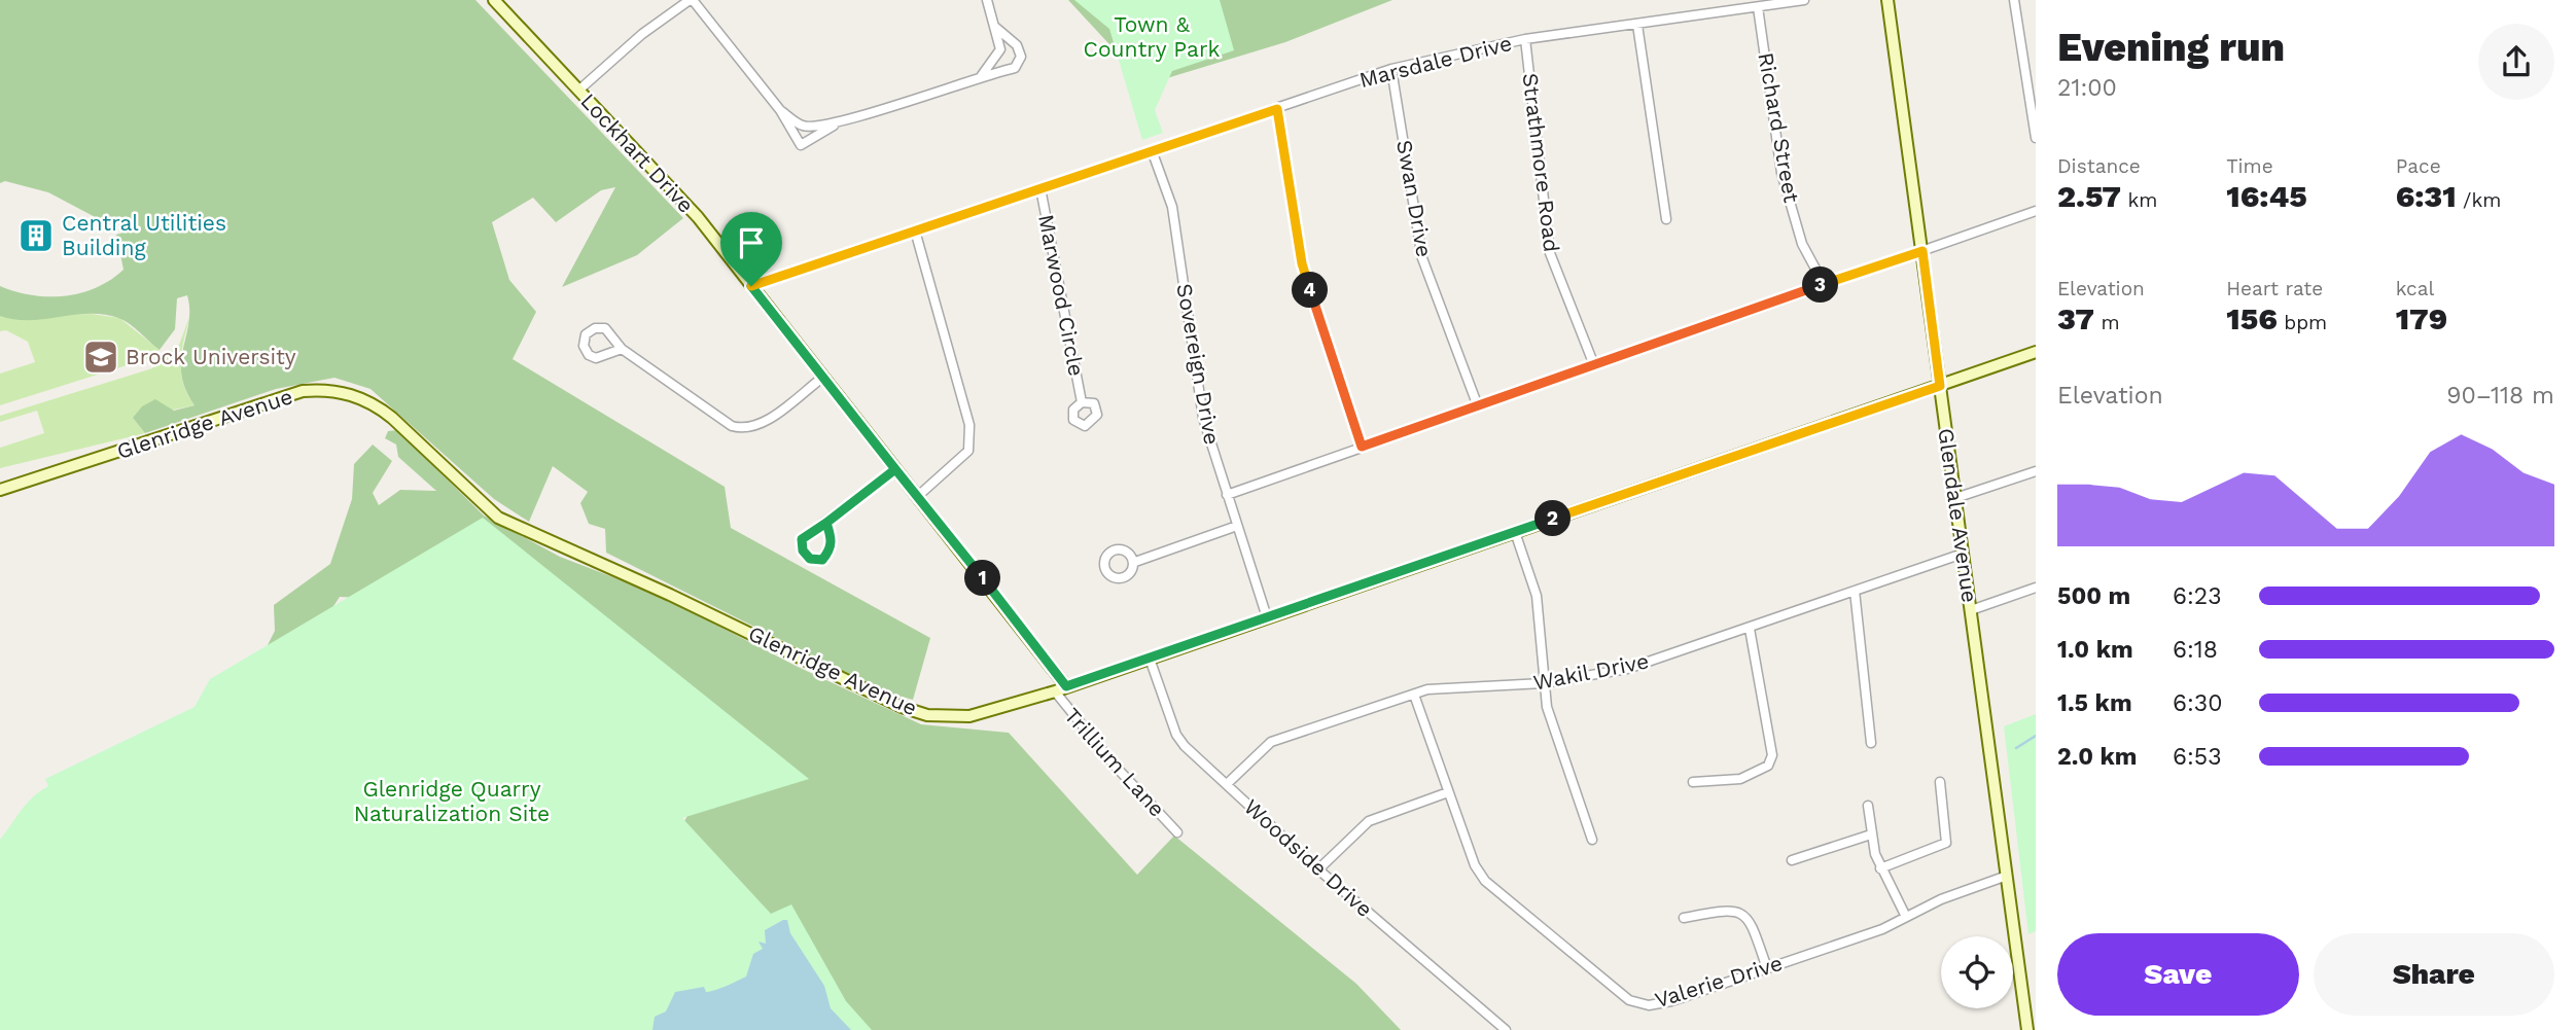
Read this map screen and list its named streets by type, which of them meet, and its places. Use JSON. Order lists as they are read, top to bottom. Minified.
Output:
{"streets":{"main road":["Lockhart Drive","Glenridge Avenue","Glendale Avenue"],"street":["Marsdale Drive","Richard Street","Strathmore Road","Swan Drive","Marwood Circle","Sovereign Drive","Wakil Drive","Trillium Lane","Woodside Drive","Valerie Drive"]},"crossings":[["Marsdale Drive","Richard Street"],["Marsdale Drive","Lockhart Drive"],["Marsdale Drive","Strathmore Road"],["Marsdale Drive","Swan Drive"],["Marsdale Drive","Marwood Circle"],["Marsdale Drive","Sovereign Drive"],["Lockhart Drive","Glenridge Avenue"],["Sovereign Drive","Glenridge Avenue"],["Glenridge Avenue","Glendale Avenue"],["Glenridge Avenue","Trillium Lane"],["Glenridge Avenue","Woodside Drive"],["Glendale Avenue","Wakil Drive"],["Glendale Avenue","Valerie Drive"],["Wakil Drive","Woodside Drive"],["Wakil Drive","Valerie Drive"]],"parks":["Town & Country Park","Glenridge Quarry Naturalization Site"],"places":{"building":["Central Utilities Building"],"school or university":["Brock University"]},"page":{"heading":["Evening run","21:00"],"stats":[["Distance","2.57 km"],["Time","16:45"],["Pace","6:31 /km"],["Elevation","37 m"],["Heart rate","156 bpm"],["kcal","179"]],"pins":["3","4","2","1"],"chart":["Elevation","90–118 m"],"list":[{"name":"500 m","note":"6:23"},{"name":"1.0 km","note":"6:18"},{"name":"1.5 km","note":"6:30"},{"name":"2.0 km","note":"6:53"}],"buttons":["Save","Share"]}}
